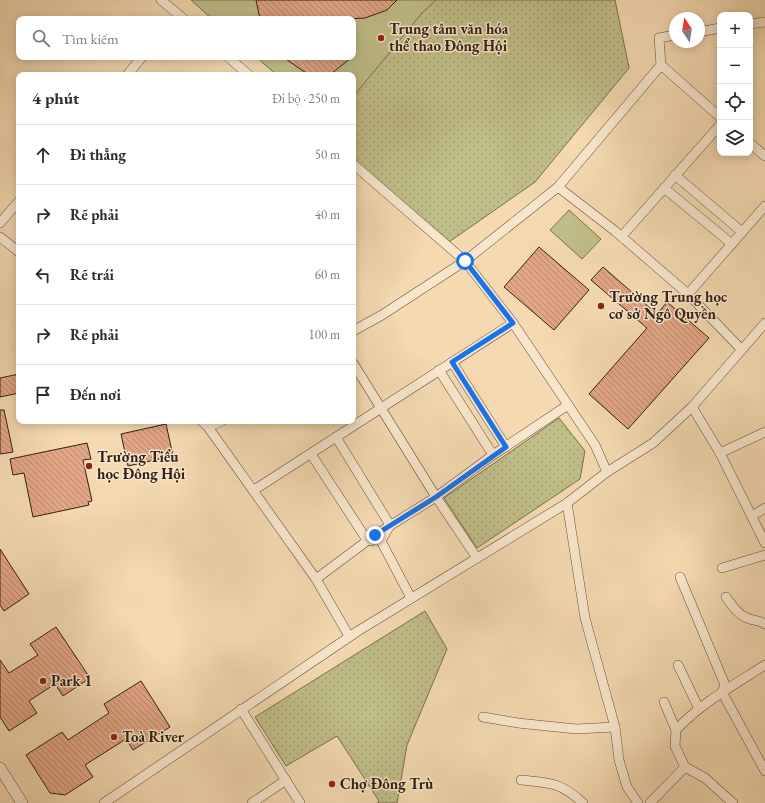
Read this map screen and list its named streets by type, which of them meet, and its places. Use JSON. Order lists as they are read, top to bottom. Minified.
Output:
{"places":["Trung tâm văn hóa thể thao Đông Hội","Trường Trung học cơ sở Ngô Quyền","Trường Tiểu học Đông Hội","Park 1","Toà River","Chợ Đông Trù"],"north":"top","page":{"map_buttons":["+","−"],"search":"Tìm kiếm","heading":["4 phút","Đi bộ · 250 m"],"list":[["Đi thẳng","50 m"],["Rẽ phải","40 m"],["Rẽ trái","60 m"],["Rẽ phải","100 m"],"Đến nơi"]}}
